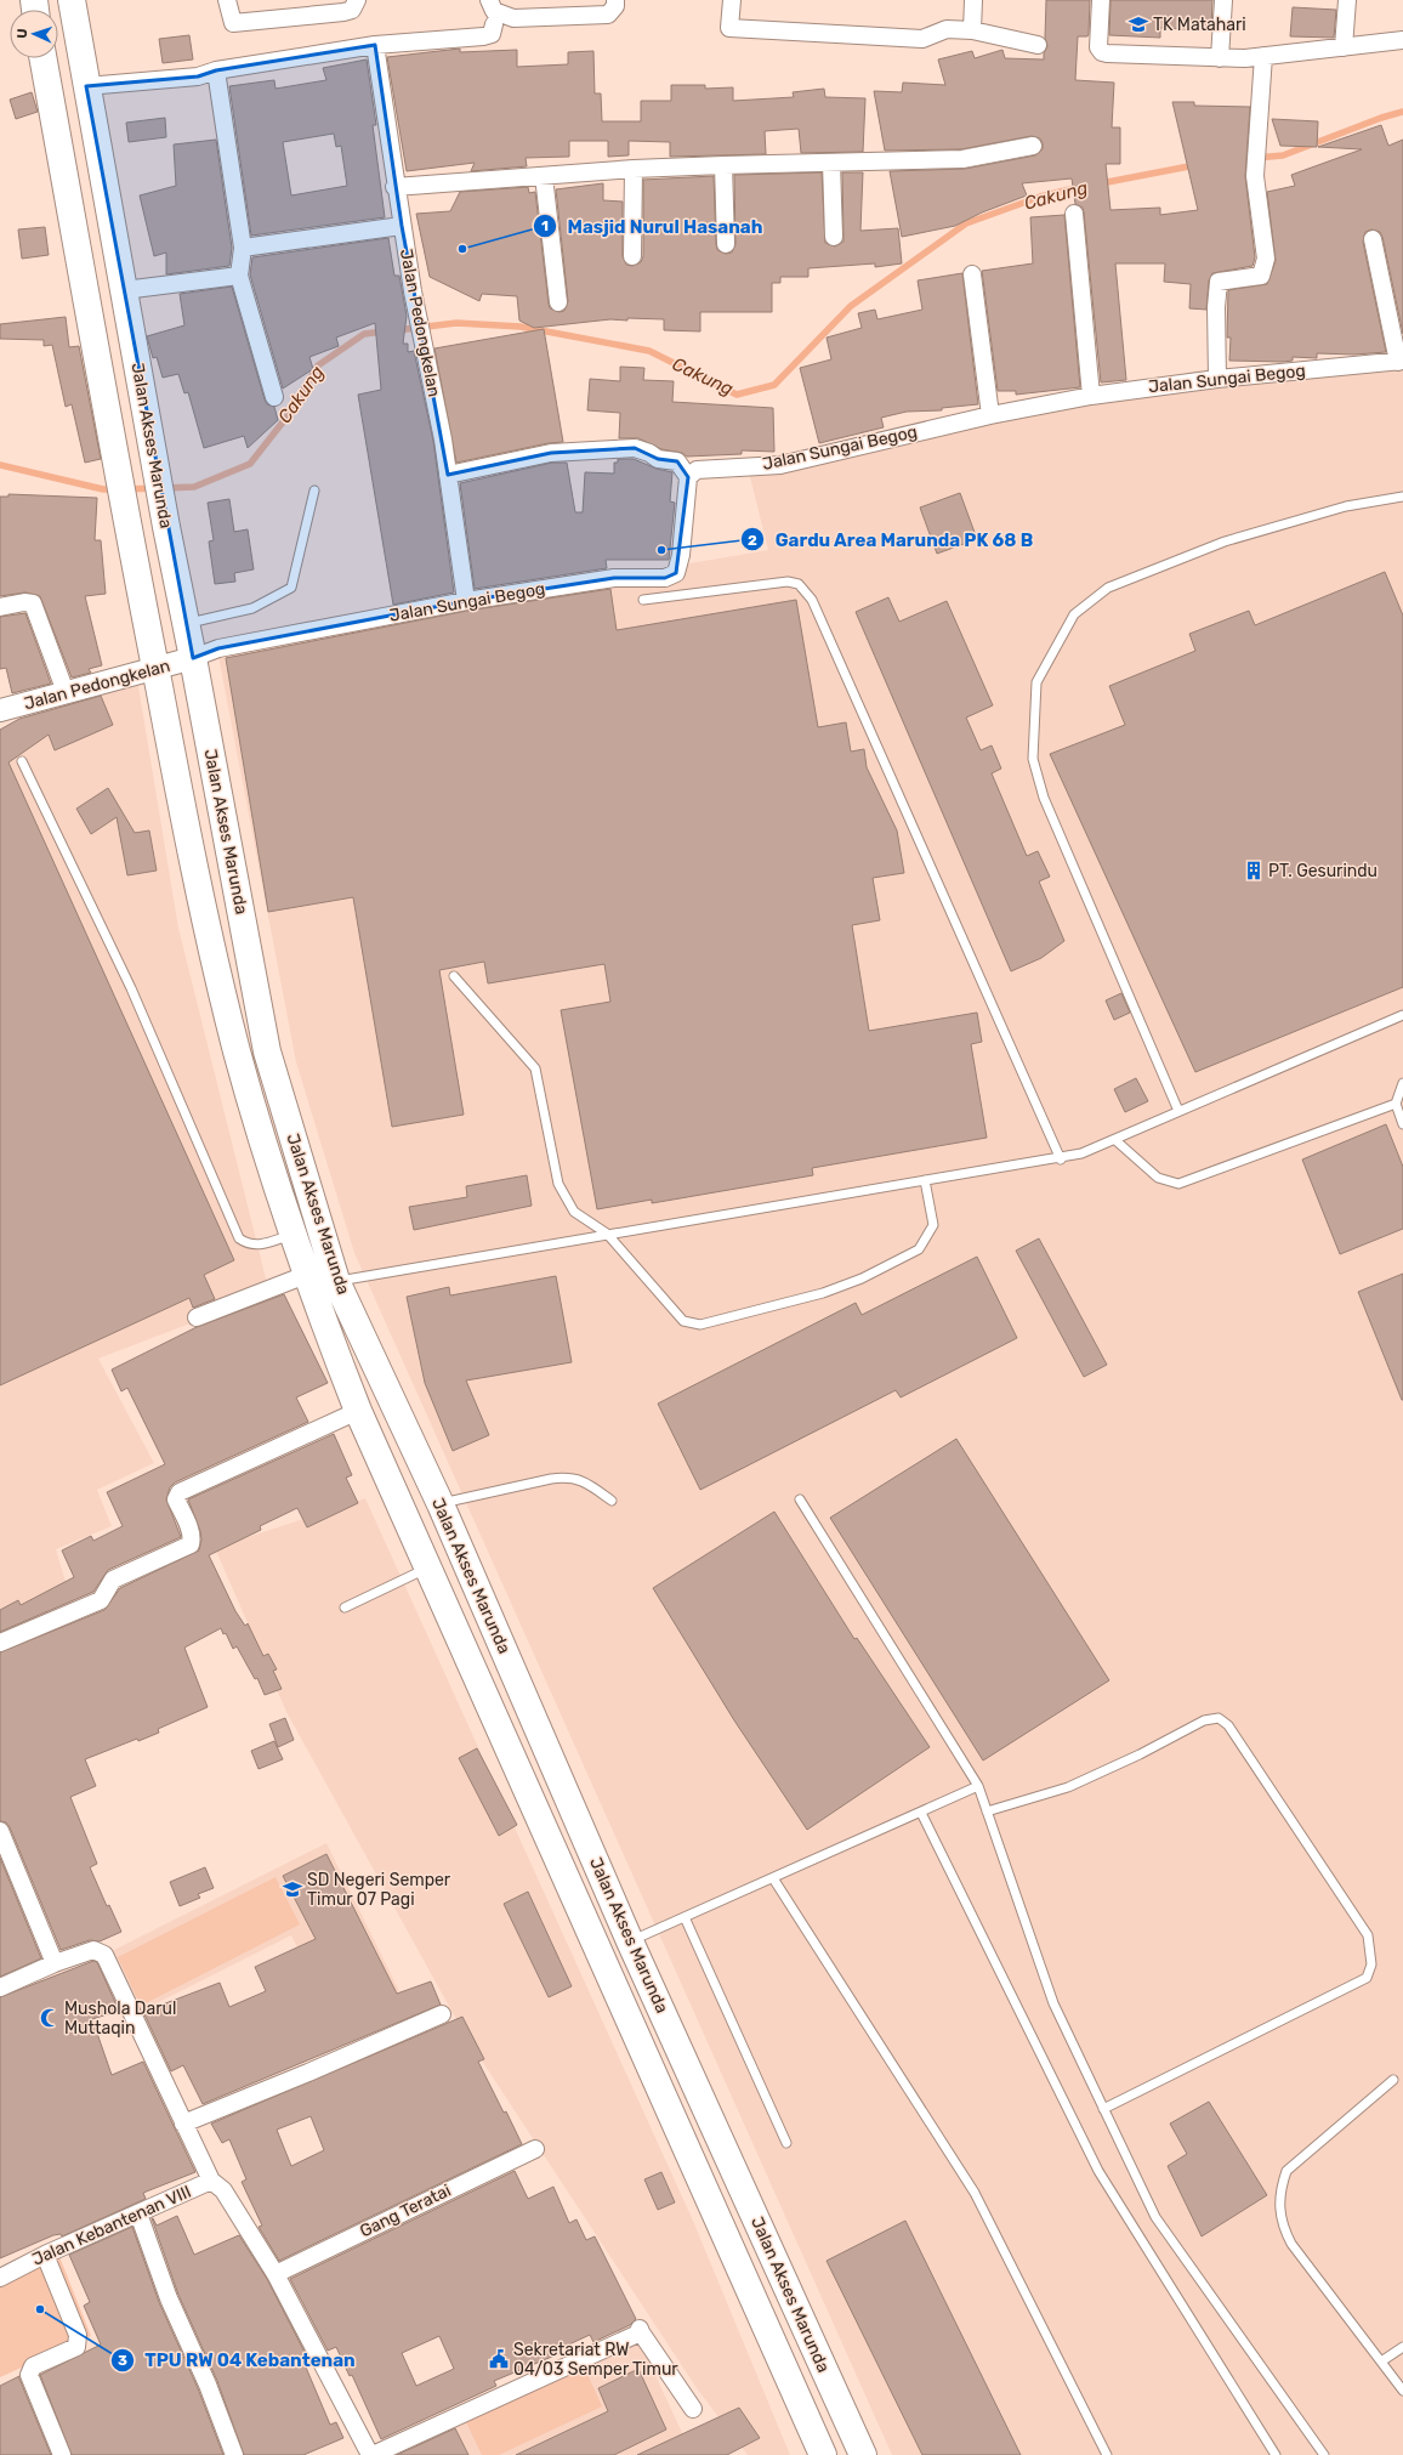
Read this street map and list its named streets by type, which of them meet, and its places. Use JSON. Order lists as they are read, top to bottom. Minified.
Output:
{"streets":{"main road":["Jalan Akses Marunda"],"street":["Jalan Pedongkelan","Jalan Sungai Begog","Gang Teratai","Jalan Kebantenan VIII"]},"crossings":[["Jalan Pedongkelan","Jalan Sungai Begog"],["Jalan Pedongkelan","Jalan Akses Marunda"],["Jalan Sungai Begog","Jalan Akses Marunda"]],"water":["Cakung"],"places":{"school or university":["TK Matahari","SD Negeri Semper Timur 07 Pagi"],"other":["Masjid Nurul Hasanah","Gardu Area Marunda PK 68 B","TPU RW 04 Kebantenan"],"building":["PT. Gesurindu"],"mosque":["Mushola Darul Muttaqin"],"public building":["Sekretariat RW 04/03 Semper Timur"]},"north":"left"}
